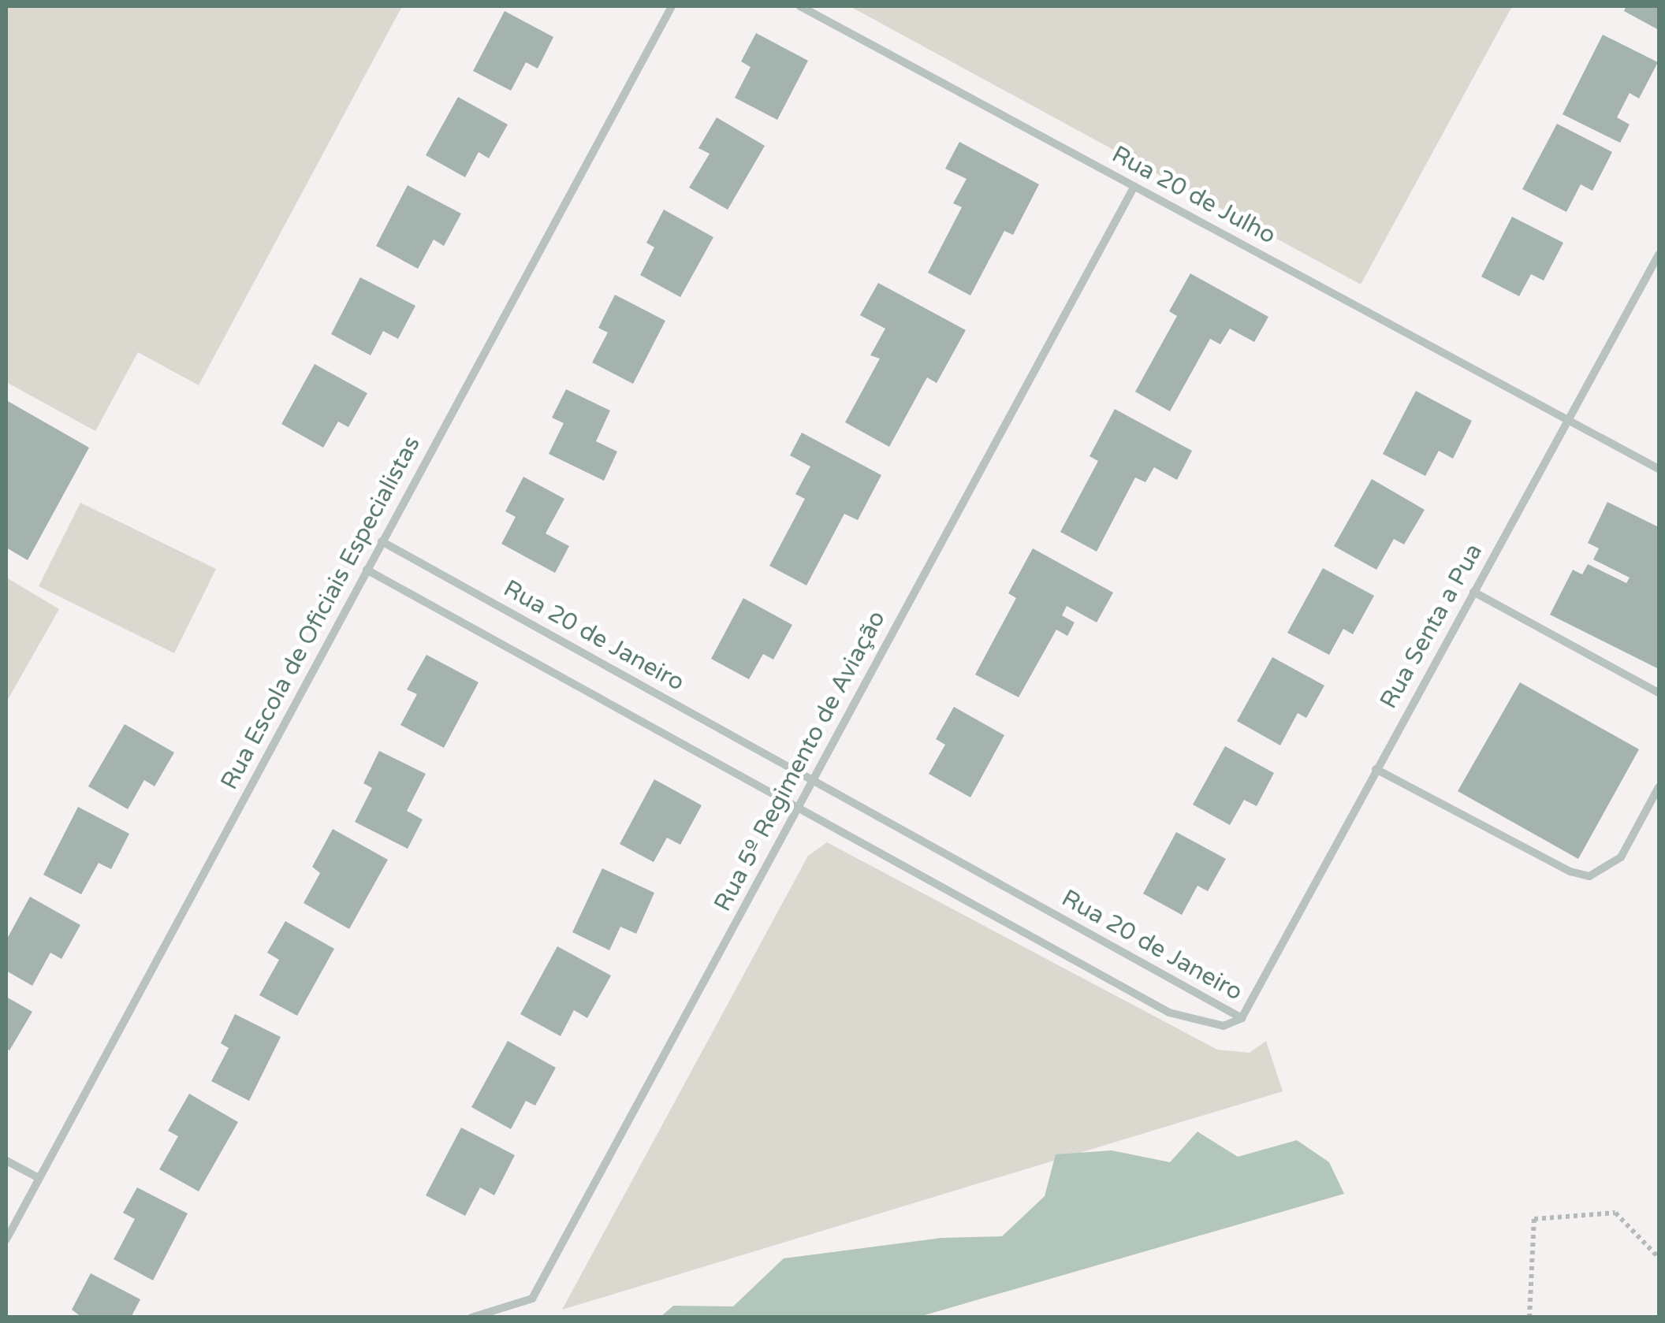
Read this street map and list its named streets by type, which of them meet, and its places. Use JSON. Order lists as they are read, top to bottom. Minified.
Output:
{"streets":{"street":["Rua 20 de Julho","Rua Escola de Oficiais Especialistas","Rua Senta a Pua","Rua 20 de Janeiro","Rua 5º Regimento de Aviação"]},"crossings":[["Rua 20 de Julho","Rua Senta a Pua"],["Rua 20 de Julho","Rua 5º Regimento de Aviação"],["Rua Escola de Oficiais Especialistas","Rua 20 de Janeiro"],["Rua Senta a Pua","Rua 20 de Janeiro"],["Rua 20 de Janeiro","Rua 5º Regimento de Aviação"]]}
